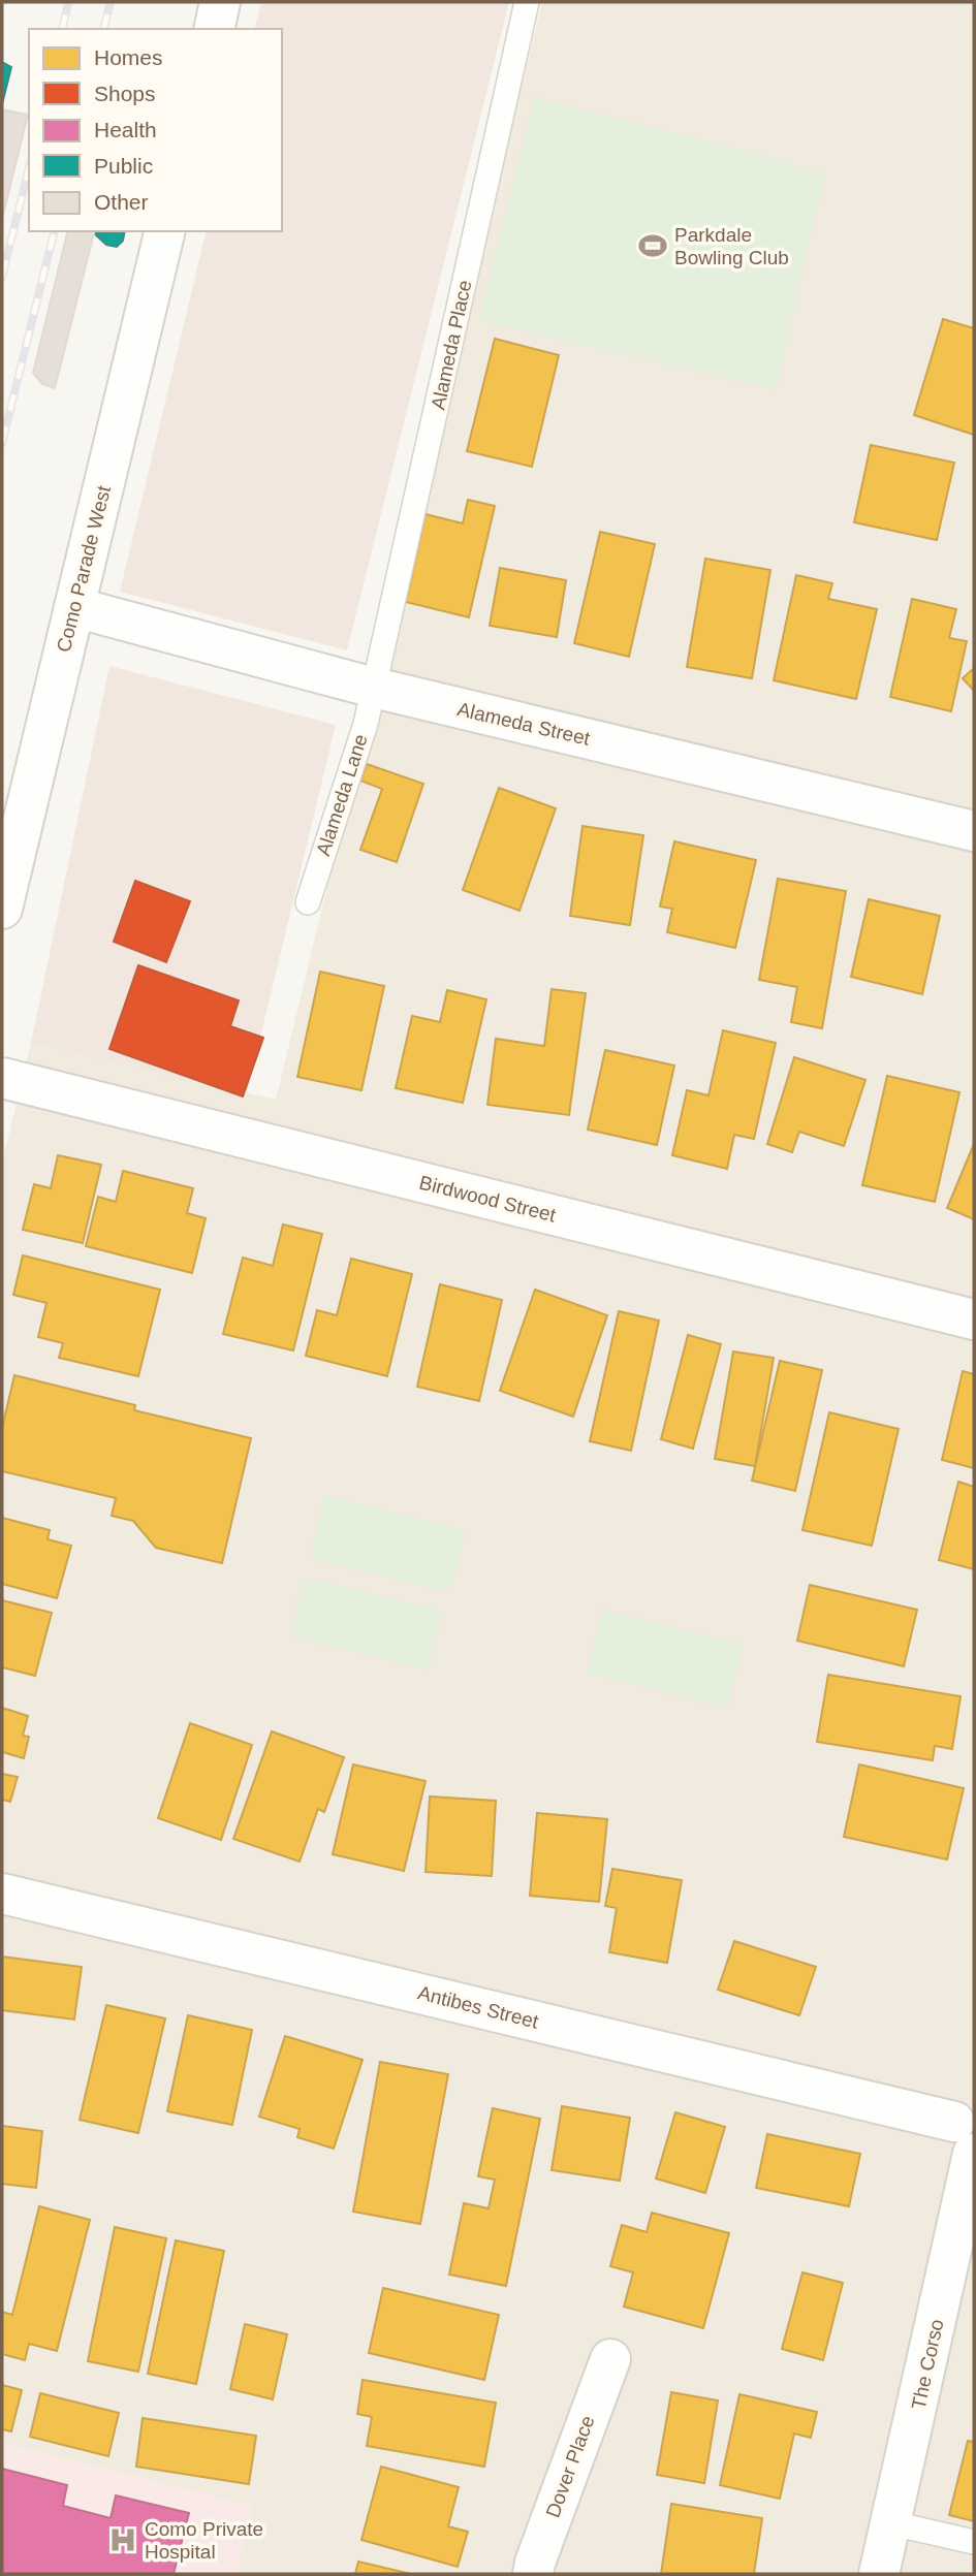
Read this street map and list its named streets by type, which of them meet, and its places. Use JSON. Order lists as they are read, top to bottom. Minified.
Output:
{"streets":{"street":["Como Parade West","Alameda Street","Birdwood Street","Antibes Street","The Corso","Dover Place"],"lane":["Alameda Place","Alameda Lane"]},"crossings":[["Alameda Place","Alameda Street"],["Alameda Place","Alameda Lane"],["Como Parade West","Alameda Street"],["Alameda Street","Alameda Lane"],["Antibes Street","The Corso"]],"places":{"sports":["Parkdale Bowling Club"],"hospital":["Como Private Hospital"]},"legend":["Homes","Shops","Health","Public","Other"]}
